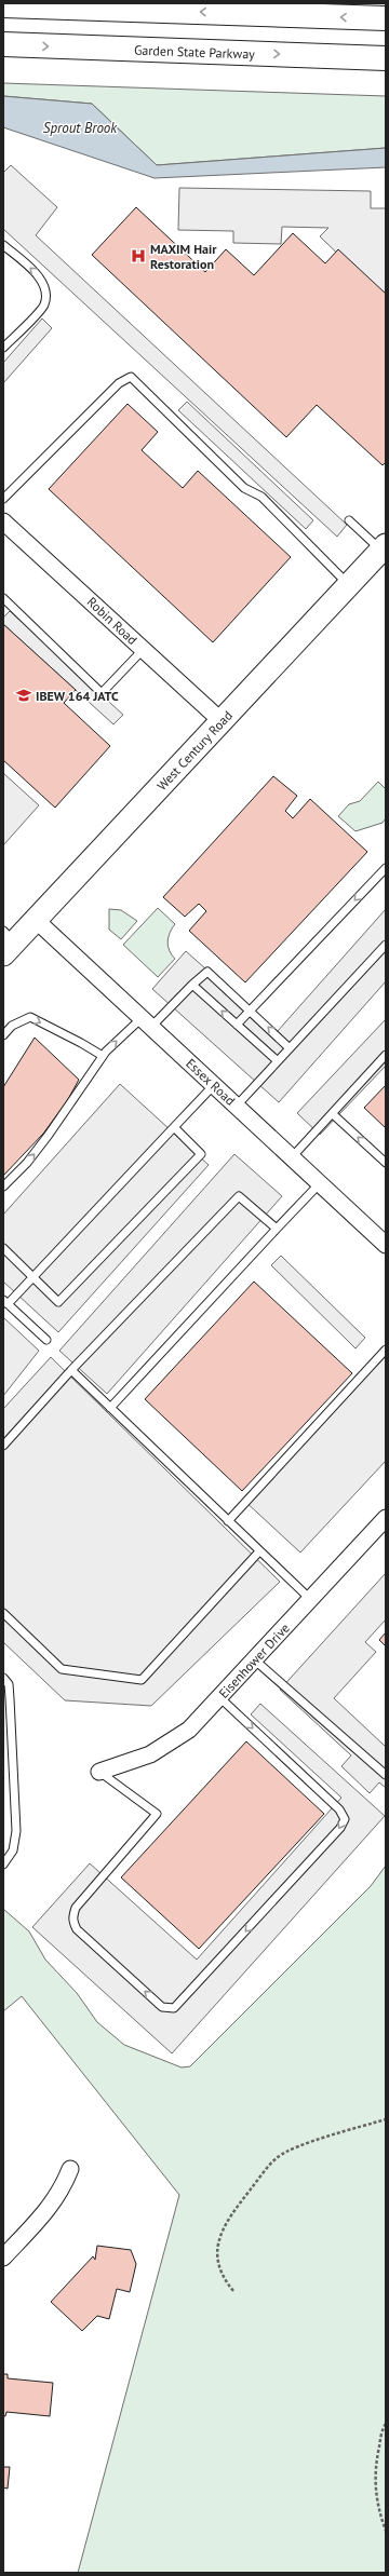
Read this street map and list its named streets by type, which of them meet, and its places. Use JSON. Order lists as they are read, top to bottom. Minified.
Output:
{"streets":{"highway":["Garden State Parkway"],"main road":["West Century Road"],"street":["Robin Road","Essex Road","Eisenhower Drive"]},"crossings":[["Robin Road","West Century Road"],["West Century Road","Essex Road"]],"water":["Sprout Brook"],"places":{"hospital":["MAXIM Hair Restoration"],"school or university":["IBEW 164 JATC"]}}
